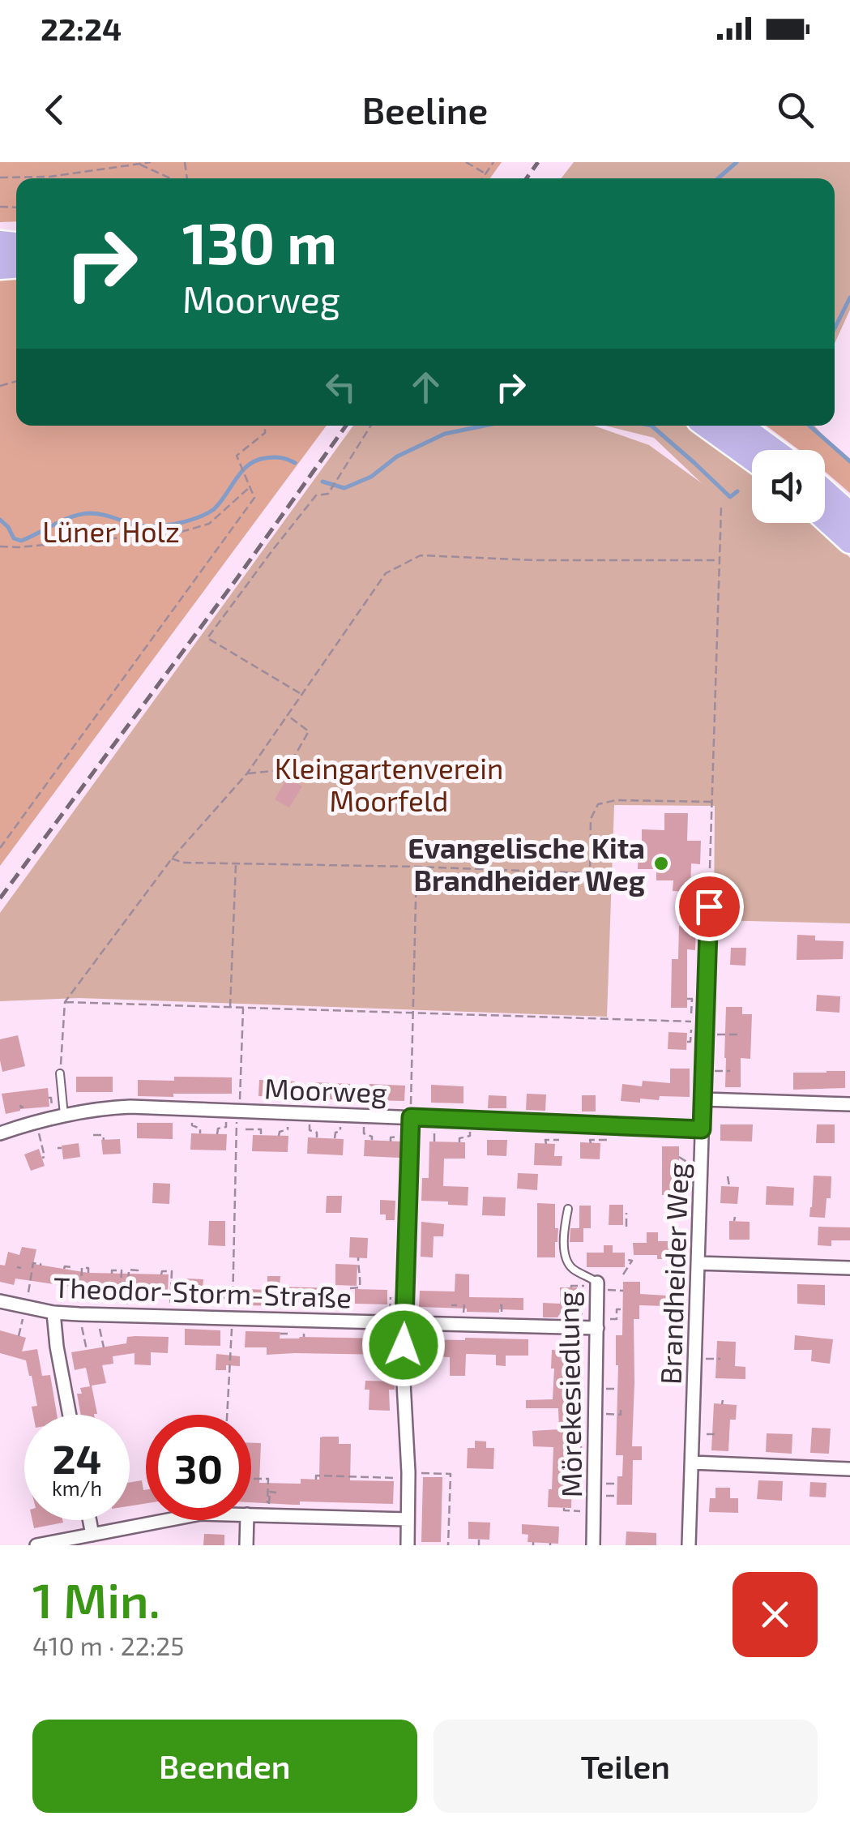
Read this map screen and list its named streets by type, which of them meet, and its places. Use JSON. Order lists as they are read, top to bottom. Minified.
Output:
{"streets":{"street":["Moorweg","Brandheider Weg","Theodor-Storm-Straße","Mörekesiedlung"]},"crossings":[["Moorweg","Brandheider Weg"],["Theodor-Storm-Straße","Mörekesiedlung"]],"parks":["Lüner Holz","Kleingartenverein Moorfeld"],"places":["Evangelische Kita Brandheider Weg"],"page":{"status":"22:24","header":"Beeline","turn":["130 m","Moorweg"],"speed":"24 km/h","limit":"30","heading":["1 Min.","410 m · 22:25"],"buttons":["Beenden","Teilen"]}}
